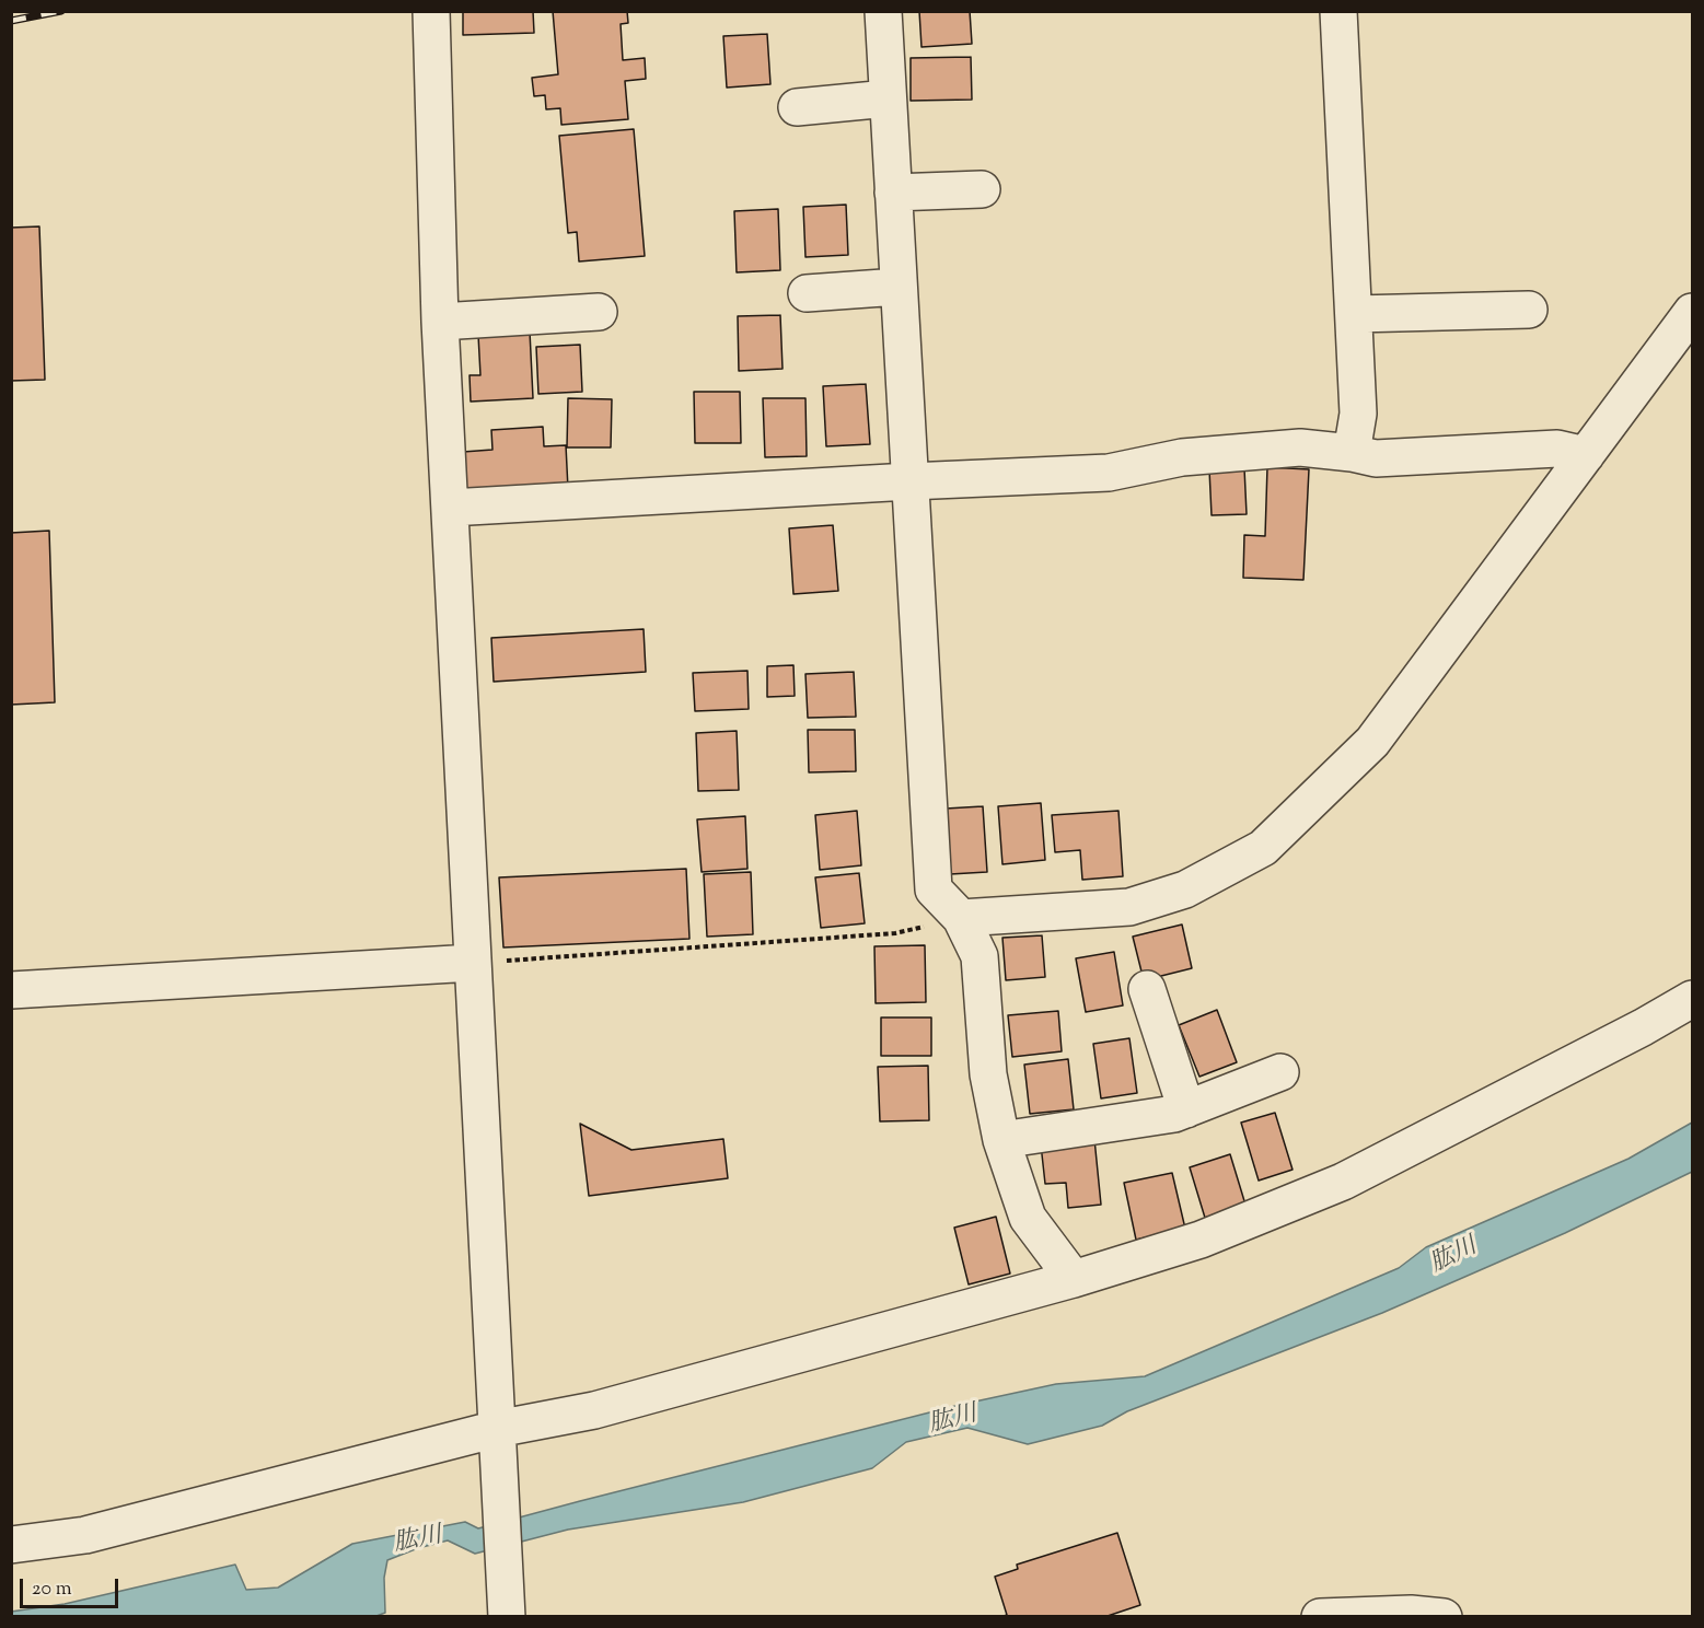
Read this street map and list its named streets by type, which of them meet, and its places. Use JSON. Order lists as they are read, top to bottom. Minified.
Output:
{"water":["肱川"],"scale_bar":"20 m"}
